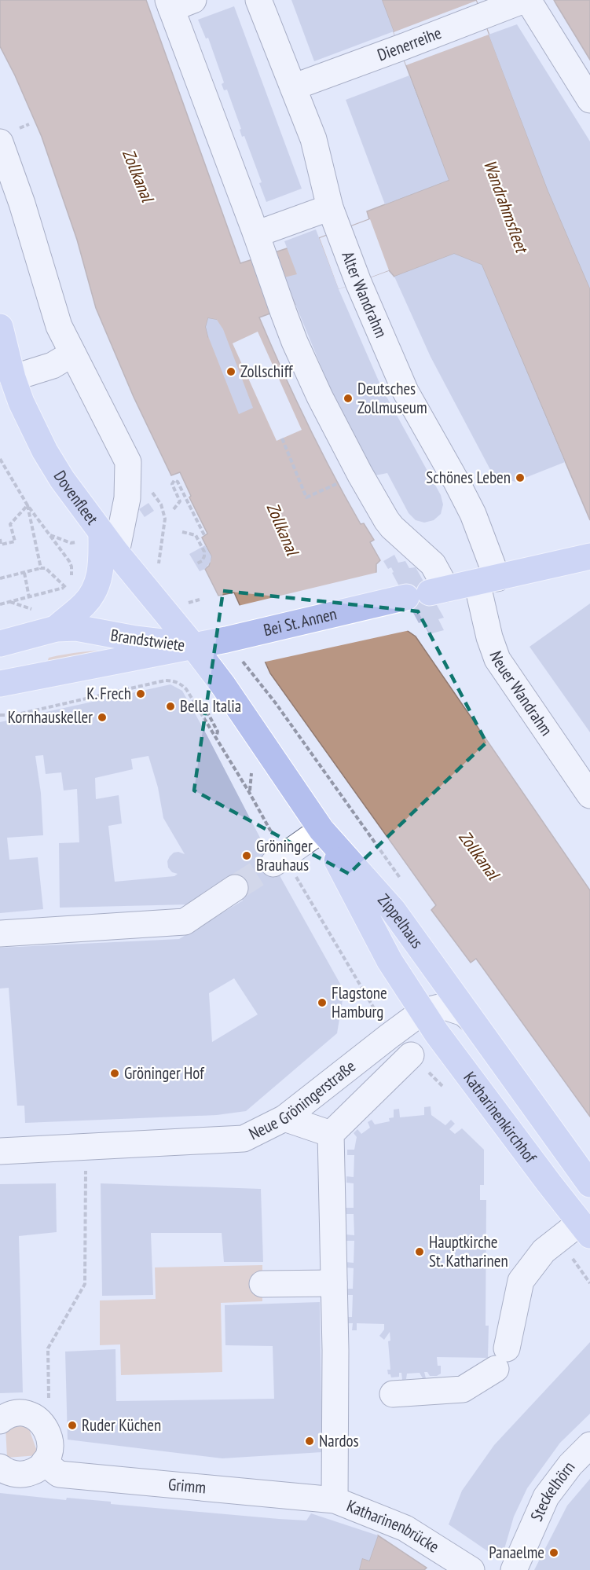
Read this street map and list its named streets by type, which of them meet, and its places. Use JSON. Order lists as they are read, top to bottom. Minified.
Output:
{"streets":{"main road":["Dovenfleet","Bei St. Annen","Brandstwiete","Zippelhaus","Katharinenkirchhof"],"street":["Dienerreihe","Alter Wandrahm","Neuer Wandrahm","Neue Gröningerstraße","Grimm","Steckelhörn","Katharinenbrücke"]},"crossings":[["Dienerreihe","Alter Wandrahm"],["Alter Wandrahm","Bei St. Annen"],["Alter Wandrahm","Neuer Wandrahm"],["Dovenfleet","Bei St. Annen"],["Dovenfleet","Brandstwiete"],["Dovenfleet","Zippelhaus"],["Bei St. Annen","Brandstwiete"],["Bei St. Annen","Neuer Wandrahm"],["Bei St. Annen","Zippelhaus"],["Brandstwiete","Zippelhaus"],["Zippelhaus","Neue Gröningerstraße"],["Zippelhaus","Katharinenkirchhof"],["Neue Gröningerstraße","Katharinenkirchhof"],["Grimm","Katharinenbrücke"]],"water":["Zollkanal","Wandrahmsfleet"],"places":["Zollschiff","Deutsches Zollmuseum","Schönes Leben","K. Frech","Bella Italia","Kornhauskeller","Gröninger Brauhaus","Flagstone Hamburg","Gröninger Hof","Hauptkirche St. Katharinen","Ruder Küchen","Nardos","Panaelme"]}
